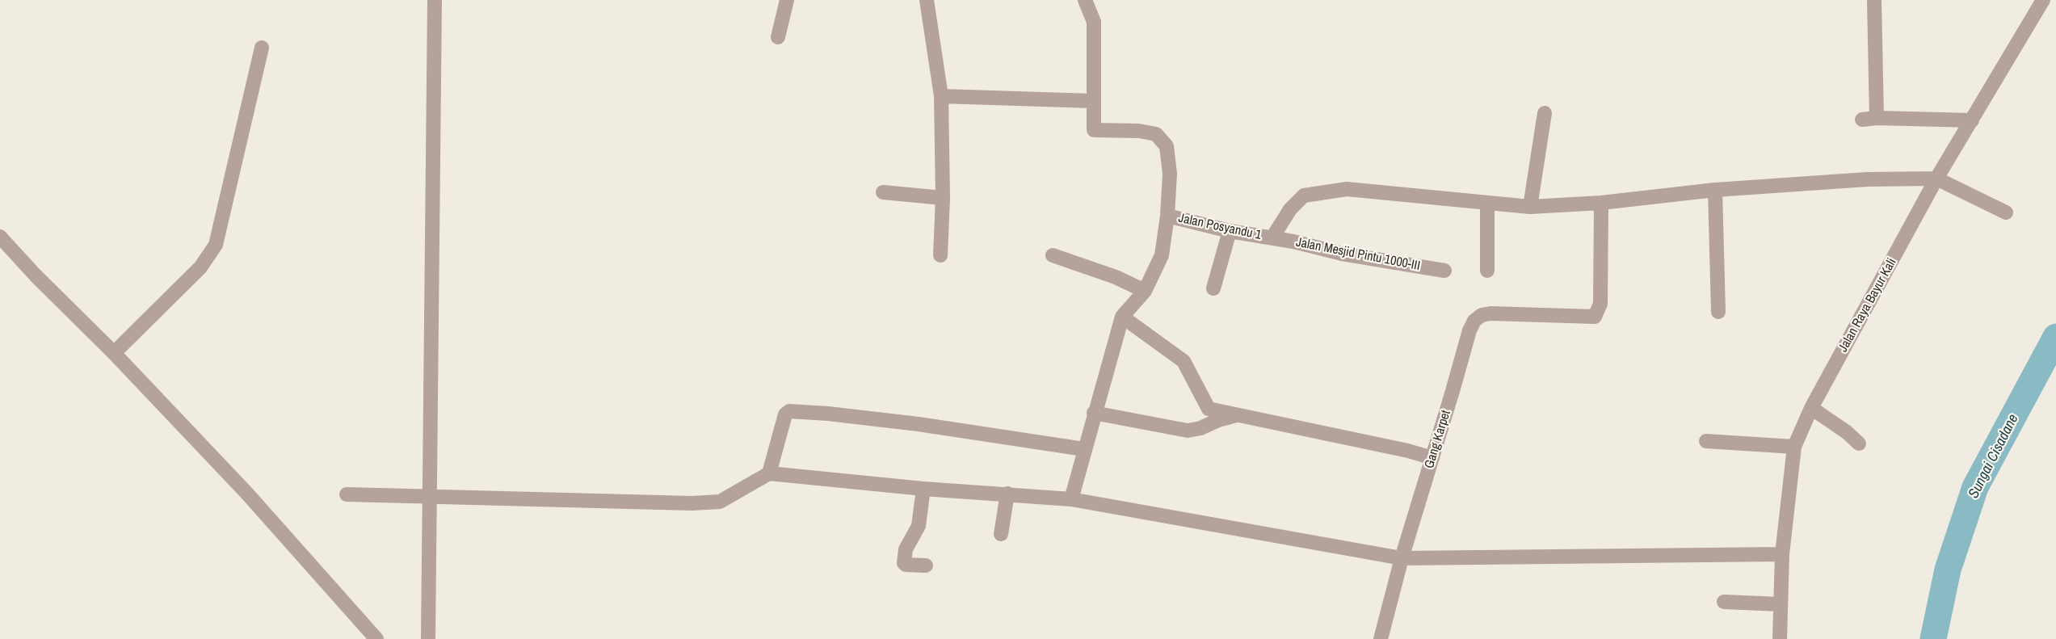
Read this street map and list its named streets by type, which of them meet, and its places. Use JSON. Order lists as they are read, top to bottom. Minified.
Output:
{"streets":{"street":["Jalan Posyandu 1","Jalan Mesjid Pintu 1000-III","Jalan Raya Bayur Kali","Gang Karpet"]},"crossings":[["Jalan Posyandu 1","Jalan Mesjid Pintu 1000-III"]],"water":["Sungai Cisadane"]}
